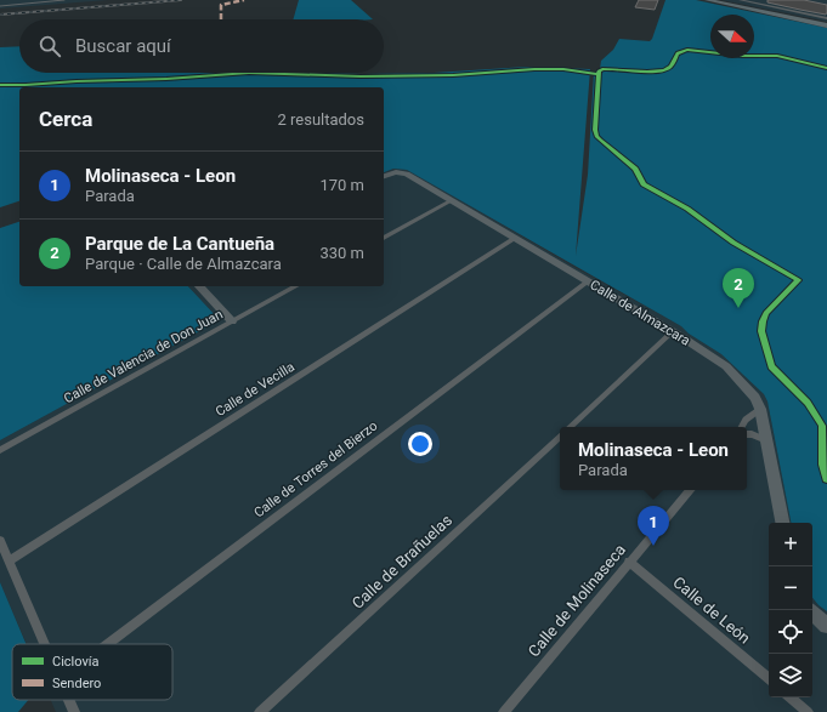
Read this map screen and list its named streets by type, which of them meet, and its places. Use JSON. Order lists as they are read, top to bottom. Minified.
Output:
{"streets":{"street":["Calle de Almazcara","Calle de Valencia de Don Juan","Calle de Vecilla","Calle de Torres del Bierzo","Calle de Brañuelas","Calle de Molinaseca","Calle de León"]},"crossings":[["Calle de Almazcara","Calle de Vecilla"],["Calle de Almazcara","Calle de Torres del Bierzo"],["Calle de Almazcara","Calle de Brañuelas"],["Calle de Molinaseca","Calle de León"]],"legend":["Ciclovía","Sendero"],"north":"right","page":{"search":"Buscar aquí","heading":["Cerca","2 resultados"],"list":[{"mark":"1","name":"Molinaseca - Leon","note":"Parada","value":"170 m"},{"mark":"2","name":"Parque de La Cantueña","note":"Parque · Calle de Almazcara","value":"330 m"}],"pins":["2","1"],"popup":["Molinaseca - Leon","Parada"],"map_buttons":["+","−"]}}
